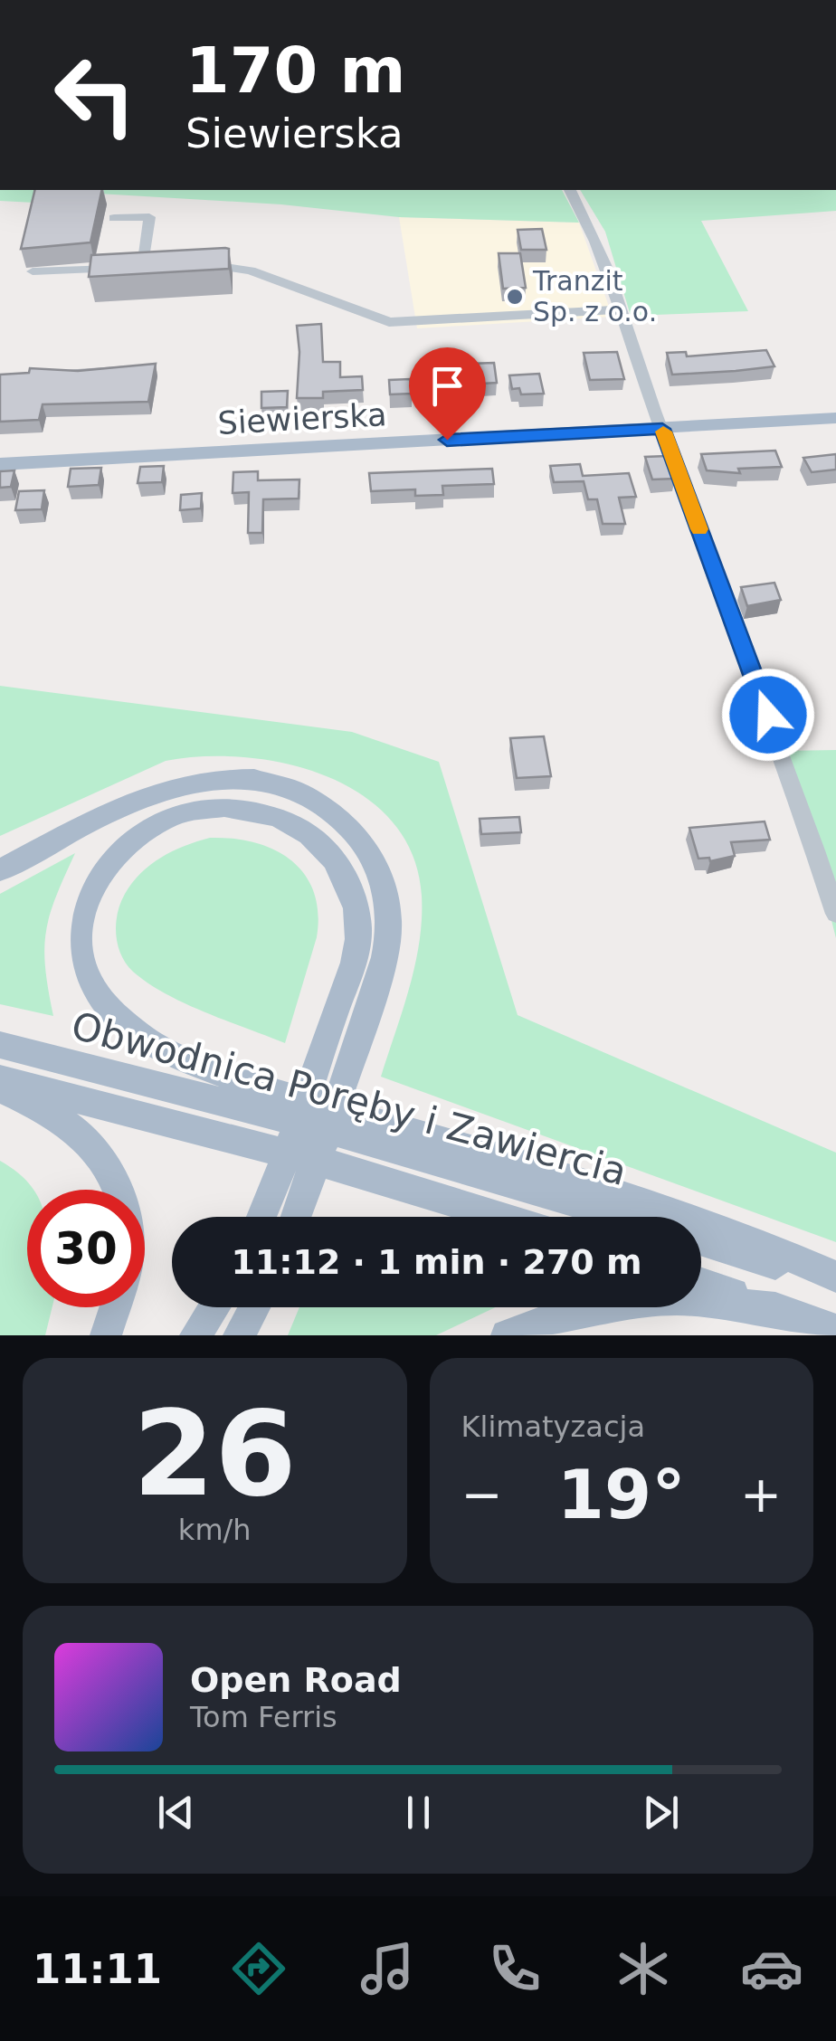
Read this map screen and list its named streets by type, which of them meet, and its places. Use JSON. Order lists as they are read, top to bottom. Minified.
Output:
{"streets":{"main road":["Siewierska","Obwodnica Poręby i Zawiercia"]},"places":["Tranzit Sp. z o.o."],"page":{"turn":["170 m","Siewierska"],"limit":"30","trip":"11:12 · 1 min · 270 m","tile":[["26","km/h"],"Klimatyzacja"],"heat":["−","19°","+"],"song":["Open Road","Tom Ferris"],"tabs":"11:11"}}
